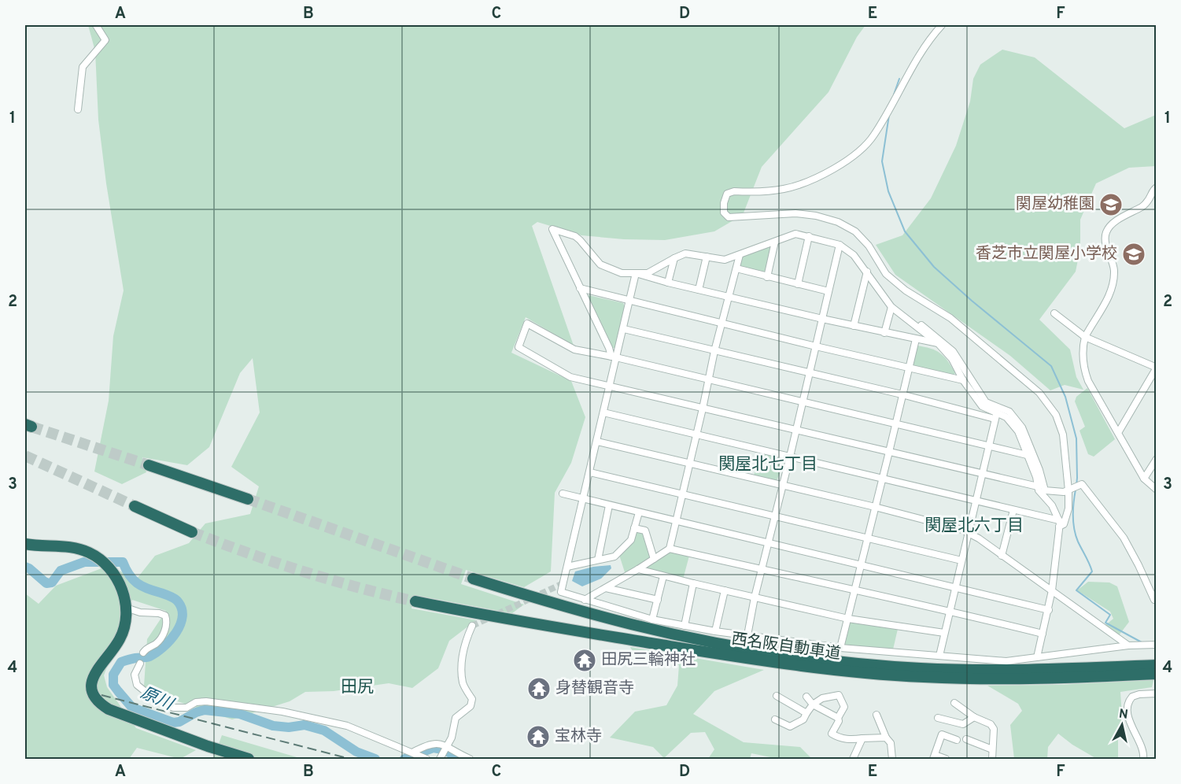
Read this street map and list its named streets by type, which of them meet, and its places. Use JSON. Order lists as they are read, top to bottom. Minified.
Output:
{"streets":{"highway":["西名阪自動車道"]},"districts":["関屋北七丁目","関屋北六丁目","田尻"],"water":["原川"],"places":{"school or university":["関屋幼稚園","香芝市立関屋小学校"],"temple":["田尻三輪神社","身替観音寺","宝林寺"]},"north":"top","grid":{"columns":["A","B","C","D","E","F"],"rows":["1","2","3","4"]}}
